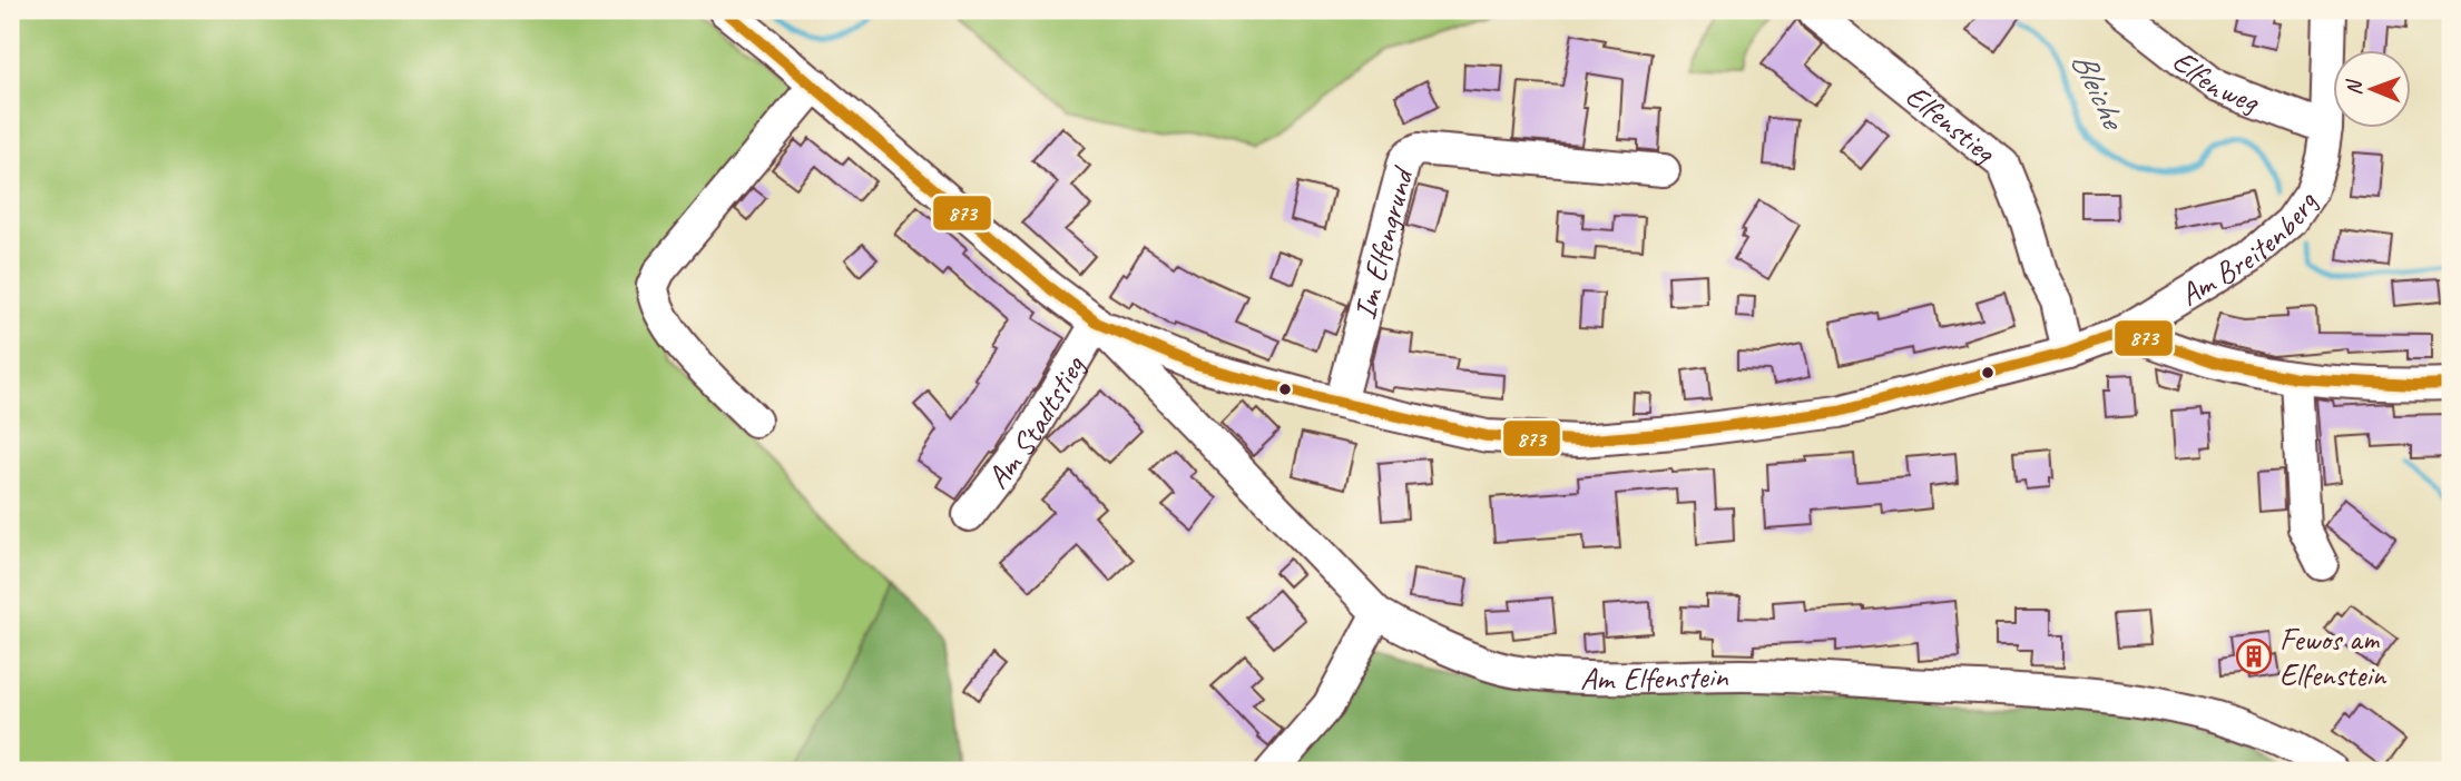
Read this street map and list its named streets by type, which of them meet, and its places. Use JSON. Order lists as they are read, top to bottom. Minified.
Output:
{"streets":{"street":["Elfenweg","Elfenstieg","Am Breitenberg","Im Elfengrund","Am Stadtstieg","Am Elfenstein"]},"crossings":[["Elfenweg","Am Breitenberg"],["Elfenstieg","Am Breitenberg"],["Am Breitenberg","Im Elfengrund"],["Am Breitenberg","Am Stadtstieg"],["Am Breitenberg","Am Elfenstein"],["Am Stadtstieg","Am Elfenstein"]],"water":["Bleiche"],"places":{"building":["Fewos am Elfenstein"]},"lines":["transit line 873"],"north":"left"}
